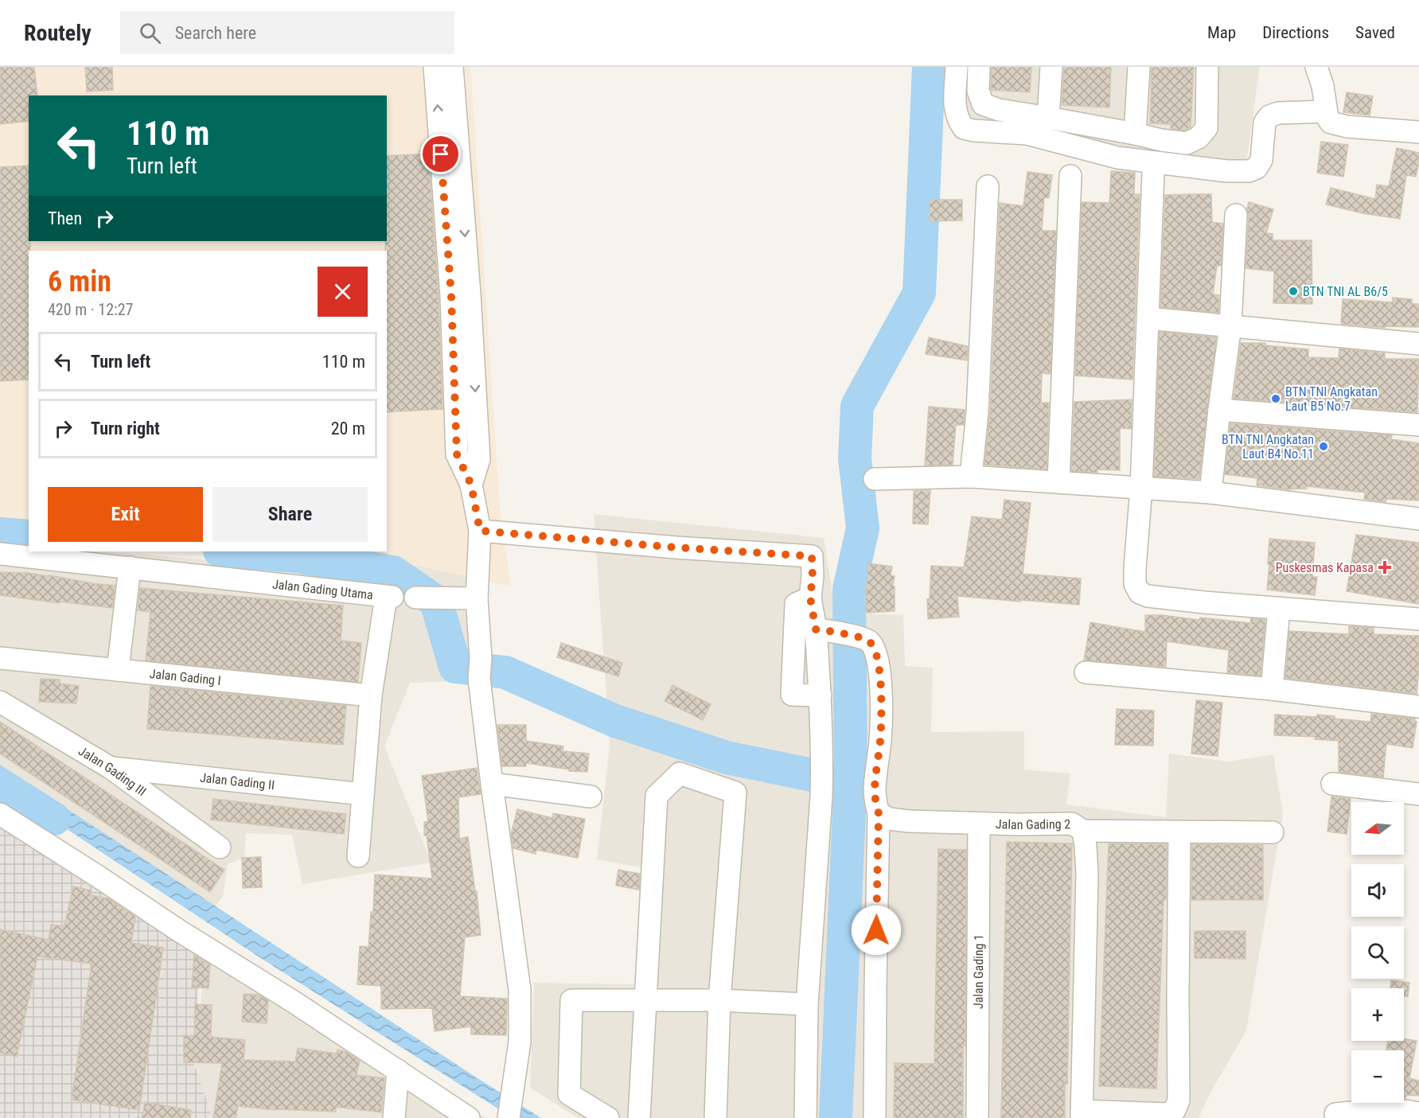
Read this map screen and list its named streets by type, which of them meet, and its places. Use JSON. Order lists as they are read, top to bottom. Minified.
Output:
{"streets":{"street":["Jalan Gading Utama","Jalan Gading I","Jalan Gading III","Jalan Gading II","Jalan Gading 2","Jalan Gading 1"]},"crossings":[["Jalan Gading Utama","Jalan Gading I"],["Jalan Gading Utama","Jalan Gading II"],["Jalan Gading III","Jalan Gading II"],["Jalan Gading 2","Jalan Gading 1"]],"places":{"other":["BTN TNI AL B6/5","BTN TNI Angkatan Laut B5 No.7","BTN TNI Angkatan Laut B4 No.11"],"health":["Puskesmas Kapasa"]},"north":"left","page":{"header":"Routely","search":"Search here","nav":["Map","Directions","Saved"],"turn":["110 m","Turn left"],"then":"Then","heading":["6 min","420 m · 12:27"],"list":[{"name":"Turn left","value":"110 m"},{"name":"Turn right","value":"20 m"}],"buttons":["Exit","Share"],"map_buttons":["+","−"]}}
